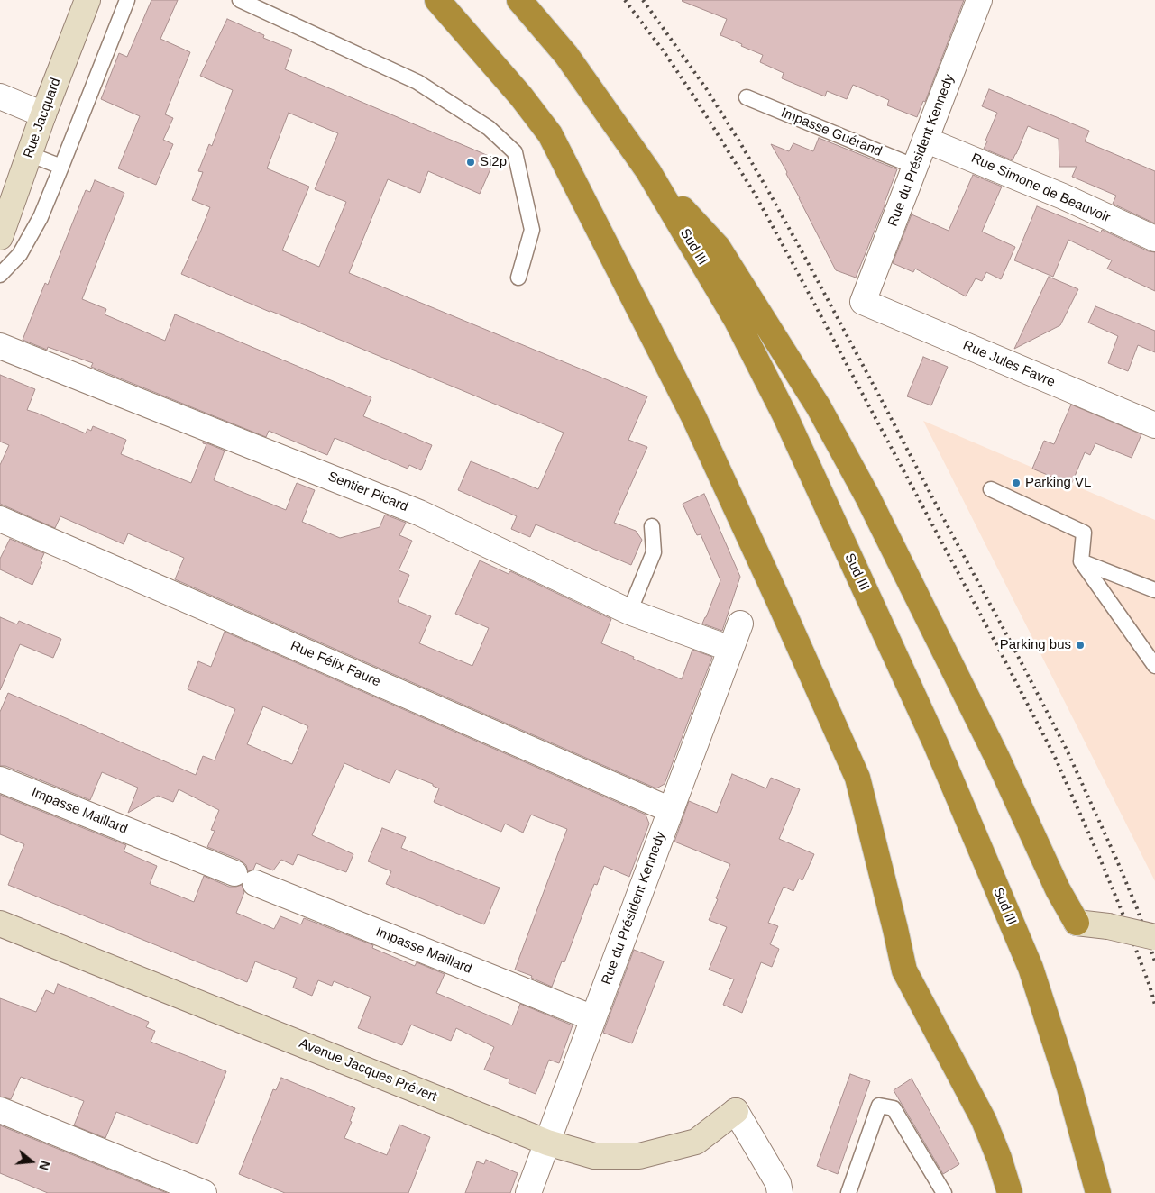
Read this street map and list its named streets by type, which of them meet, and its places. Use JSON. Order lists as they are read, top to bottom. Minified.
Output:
{"streets":{"highway":["Sud III"],"street":["Rue Jacquard","Rue du Président Kennedy","Rue Simone de Beauvoir","Rue Jules Favre","Sentier Picard","Rue Félix Faure","Impasse Maillard","Avenue Jacques Prévert"],"lane":["Impasse Guérand"]},"crossings":[["Impasse Guérand","Rue du Président Kennedy"],["Rue du Président Kennedy","Rue Simone de Beauvoir"],["Rue du Président Kennedy","Rue Jules Favre"],["Rue du Président Kennedy","Sentier Picard"],["Rue du Président Kennedy","Rue Félix Faure"],["Rue du Président Kennedy","Impasse Maillard"],["Rue du Président Kennedy","Avenue Jacques Prévert"]],"places":["Si2p","Parking VL","Parking bus"],"north":"right"}
